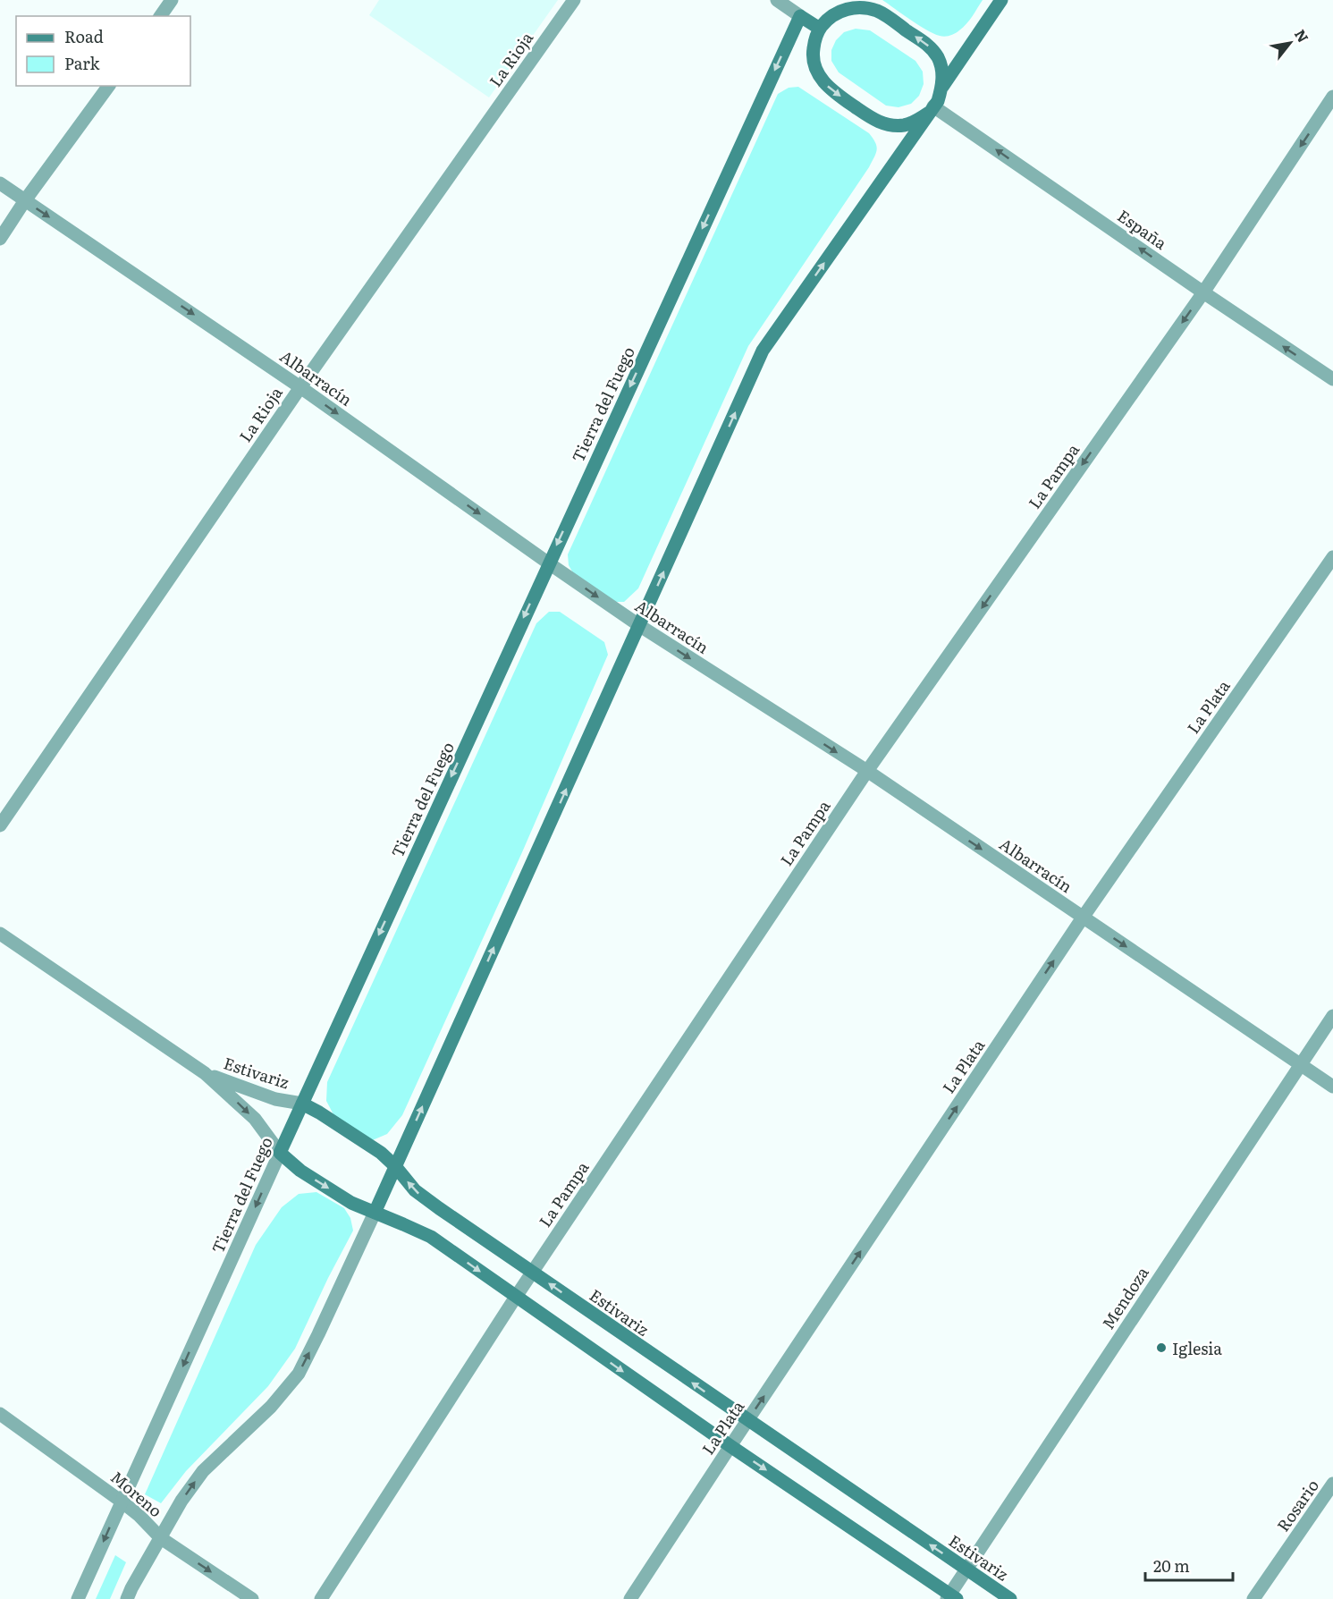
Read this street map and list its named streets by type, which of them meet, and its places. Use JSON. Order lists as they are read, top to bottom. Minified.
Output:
{"streets":{"main road":["Tierra del Fuego","Estivariz"],"street":["La Rioja","España","Albarracín","La Pampa","La Plata","Mendoza","Moreno","Rosario"]},"crossings":[["La Rioja","Albarracín"],["España","La Pampa"],["Albarracín","Tierra del Fuego"],["Albarracín","La Pampa"],["Albarracín","La Plata"],["Albarracín","Mendoza"],["Tierra del Fuego","Estivariz"],["Tierra del Fuego","Moreno"],["La Pampa","Estivariz"],["La Plata","Estivariz"],["Estivariz","Mendoza"]],"one_way":["España","Albarracín","La Pampa","La Plata","Moreno"],"places":["Iglesia"],"legend":["Road","Park"],"scale_bar":"20 m","north":"top right"}
